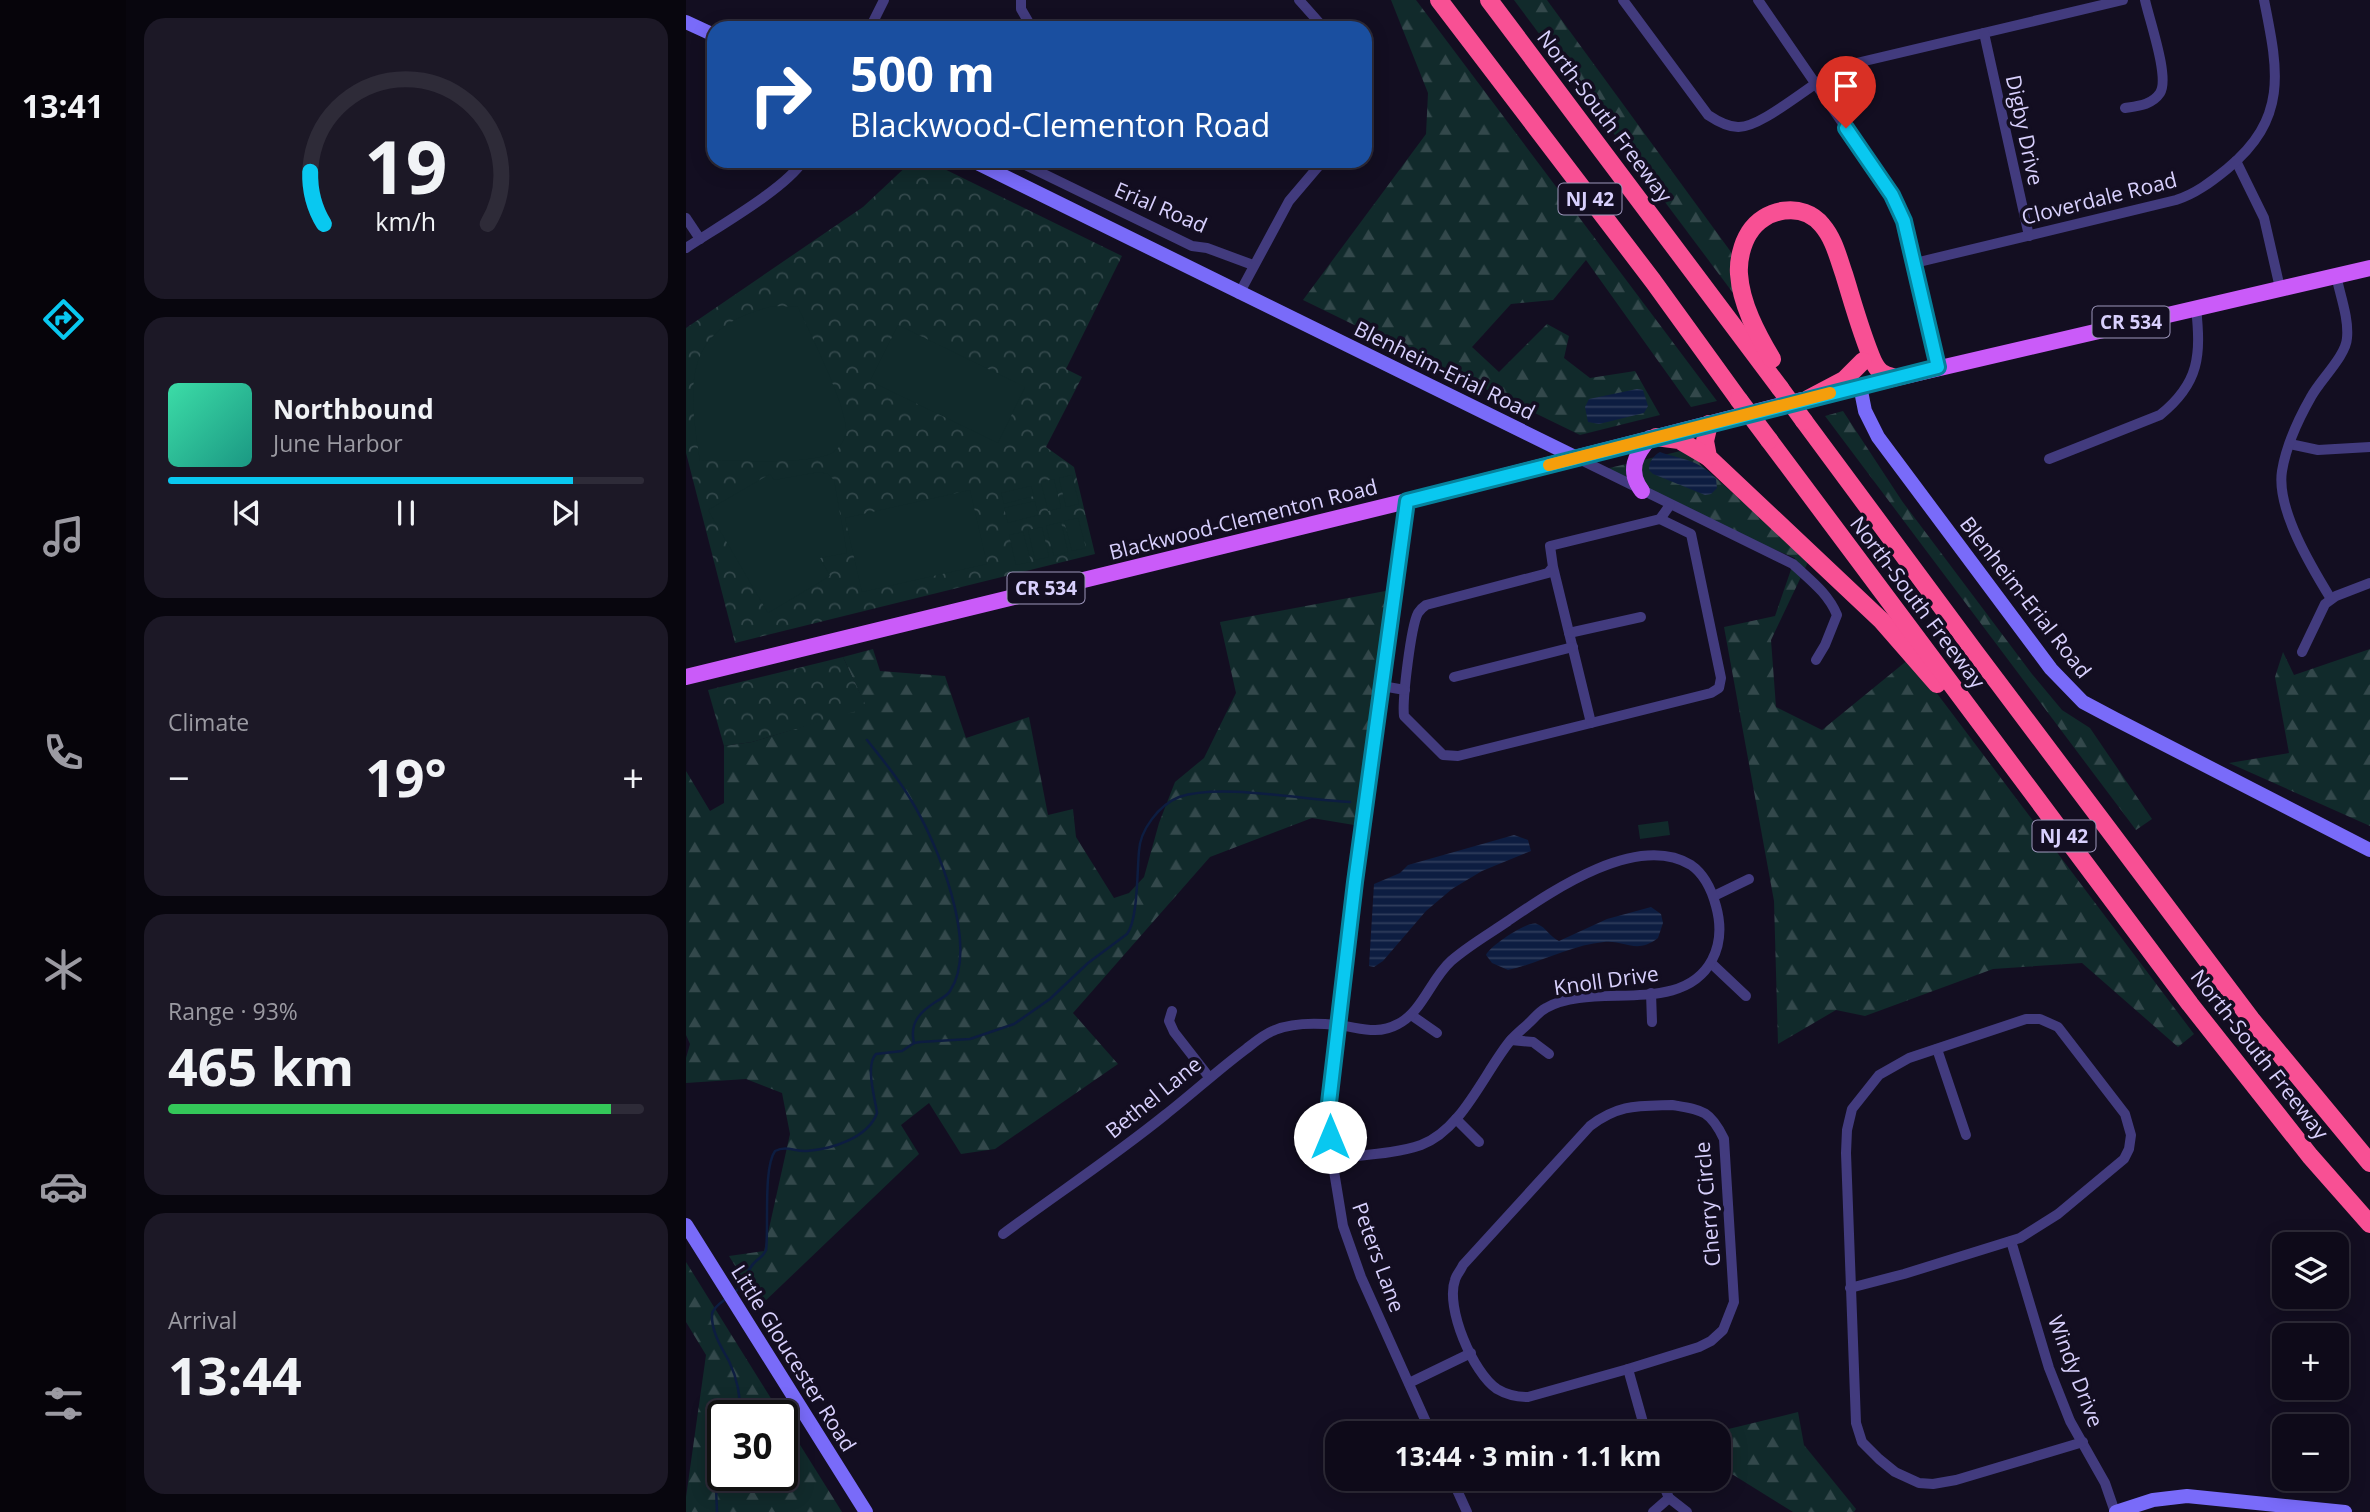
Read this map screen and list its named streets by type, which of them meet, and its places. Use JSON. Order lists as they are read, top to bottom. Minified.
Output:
{"streets":{"highway":["North-South Freeway","NJ 42"],"main road":["CR 534","Blenheim-Erial Road","Blackwood-Clementon Road","Little Gloucester Road"],"street":["Digby Drive","Cloverdale Road","Erial Road","Knoll Drive","Bethel Lane","Cherry Circle","Peters Lane","Windy Drive"]},"crossings":[["North-South Freeway","CR 534"],["North-South Freeway","Blackwood-Clementon Road"],["Digby Drive","Cloverdale Road"],["CR 534","Blenheim-Erial Road"],["CR 534","Blackwood-Clementon Road"],["Blenheim-Erial Road","Blackwood-Clementon Road"],["Blackwood-Clementon Road","Peters Lane"],["Knoll Drive","Peters Lane"],["Bethel Lane","Peters Lane"]],"page":{"tabs":"13:41","turn":["500 m","Blackwood-Clementon Road"],"song":["Northbound","June Harbor"],"tile":["Climate",["Range · 93%","465 km"],["Arrival","13:44"]],"heat":["−","19°","+"],"map_buttons":["+","−"],"limit":"30","trip":"13:44 · 3 min · 1.1 km","gauge":["19","km/h"]}}
